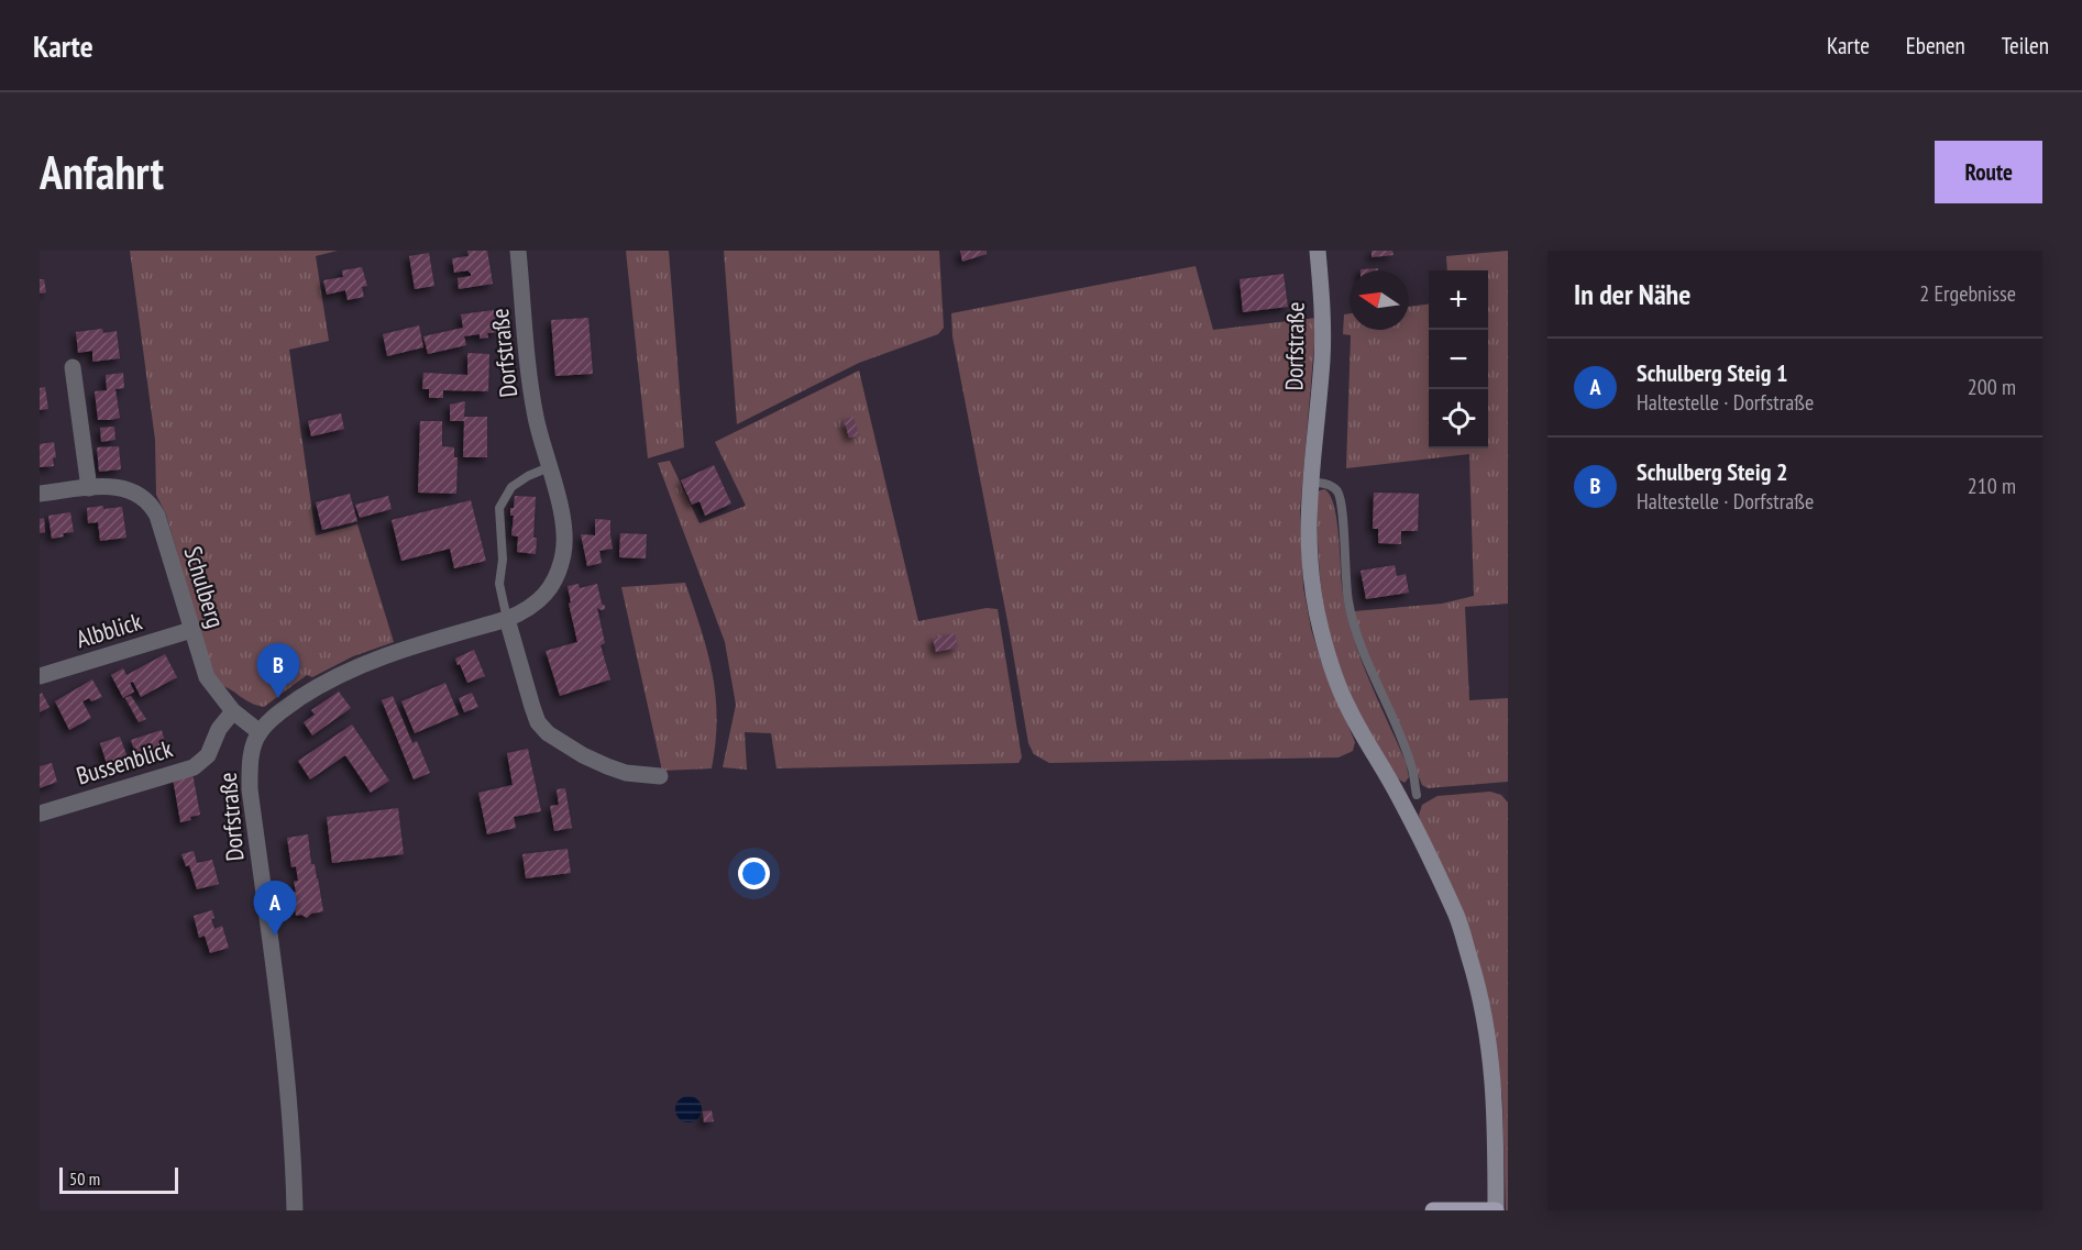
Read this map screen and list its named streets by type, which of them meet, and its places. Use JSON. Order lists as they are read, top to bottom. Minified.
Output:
{"streets":{"street":["Dorfstraße","Schulberg","Albblick","Bussenblick"]},"crossings":[["Dorfstraße","Schulberg"],["Schulberg","Albblick"],["Schulberg","Bussenblick"]],"scale_bar":"50 m","north":"left","page":{"header":"Karte","nav":["Karte","Ebenen","Teilen"],"buttons":"Route","title":"Anfahrt","heading":["In der Nähe","2 Ergebnisse"],"map_buttons":["+","−"],"list":[{"mark":"A","name":"Schulberg Steig 1","note":"Haltestelle · Dorfstraße","value":"200 m"},{"mark":"B","name":"Schulberg Steig 2","note":"Haltestelle · Dorfstraße","value":"210 m"}],"pins":["B","A"],"scale":"50 m"}}
